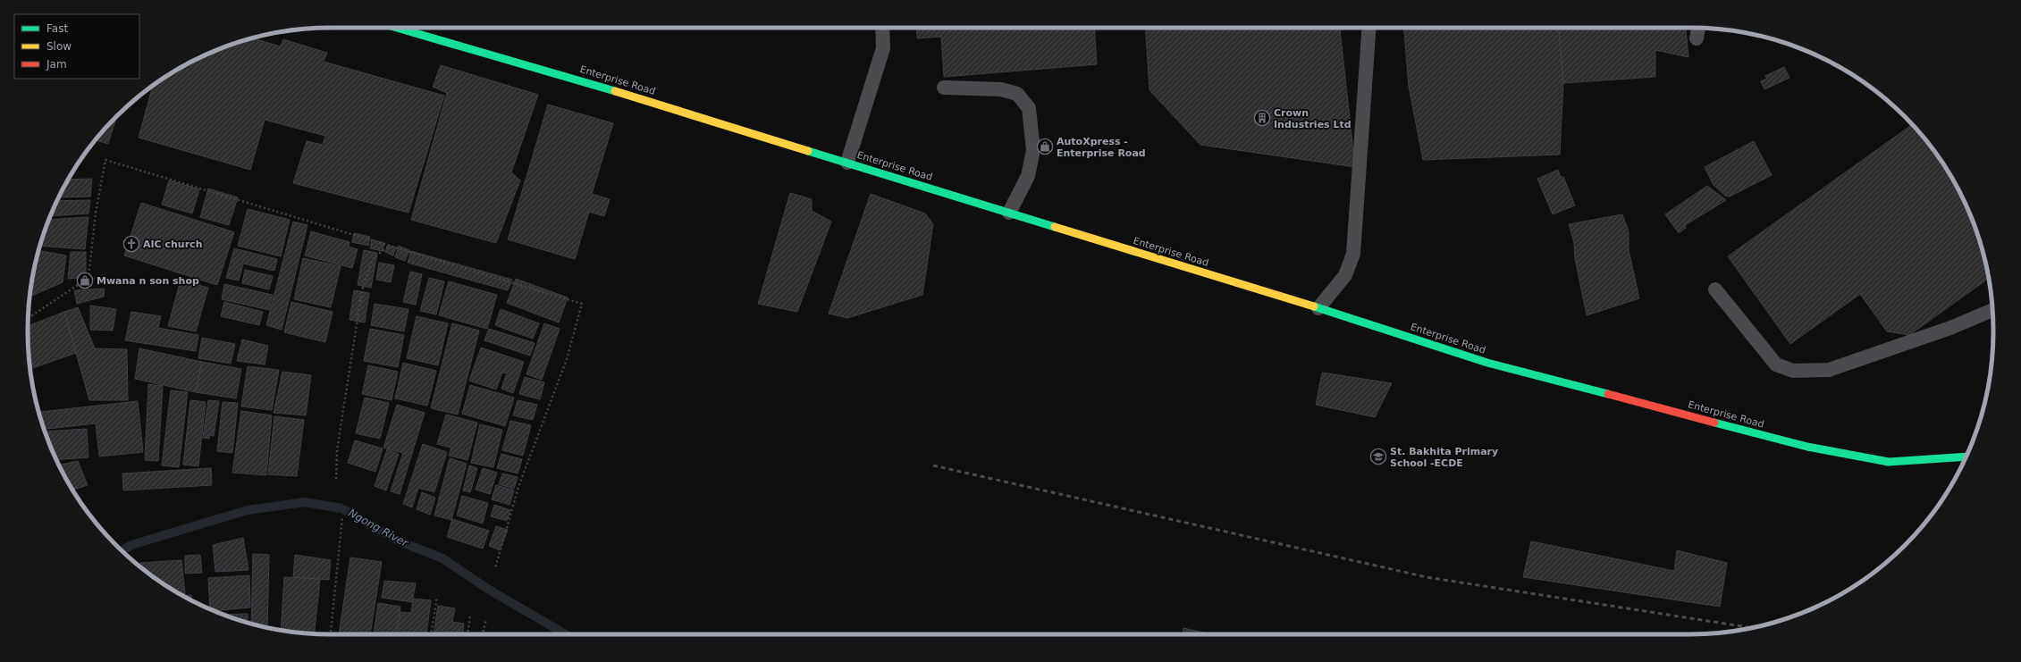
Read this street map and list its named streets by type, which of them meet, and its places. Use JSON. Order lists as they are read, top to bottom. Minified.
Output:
{"streets":{"main road":["Enterprise Road"]},"water":["Ngong River"],"places":{"building":["Crown Industries Ltd"],"shop":["AutoXpress - Enterprise Road","Mwana n son shop"],"church":["AIC church"],"school or university":["St. Bakhita Primary School -ECDE"]},"legend":["Fast","Slow","Jam"]}
